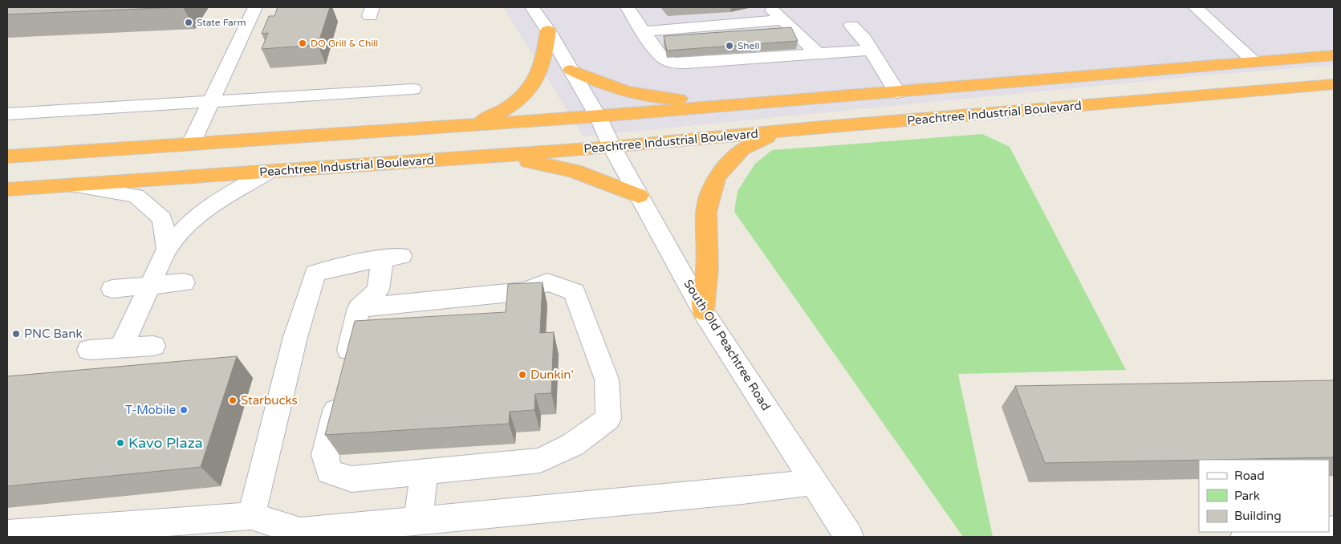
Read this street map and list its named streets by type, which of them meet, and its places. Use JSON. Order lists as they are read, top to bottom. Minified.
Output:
{"streets":{"highway":["Peachtree Industrial Boulevard"],"street":["South Old Peachtree Road"]},"crossings":[["Peachtree Industrial Boulevard","South Old Peachtree Road"]],"places":["State Farm","DQ Grill & Chill","Shell","PNC Bank","Dunkin'","Starbucks","T-Mobile","Kavo Plaza"],"legend":["Road","Park","Building"]}
